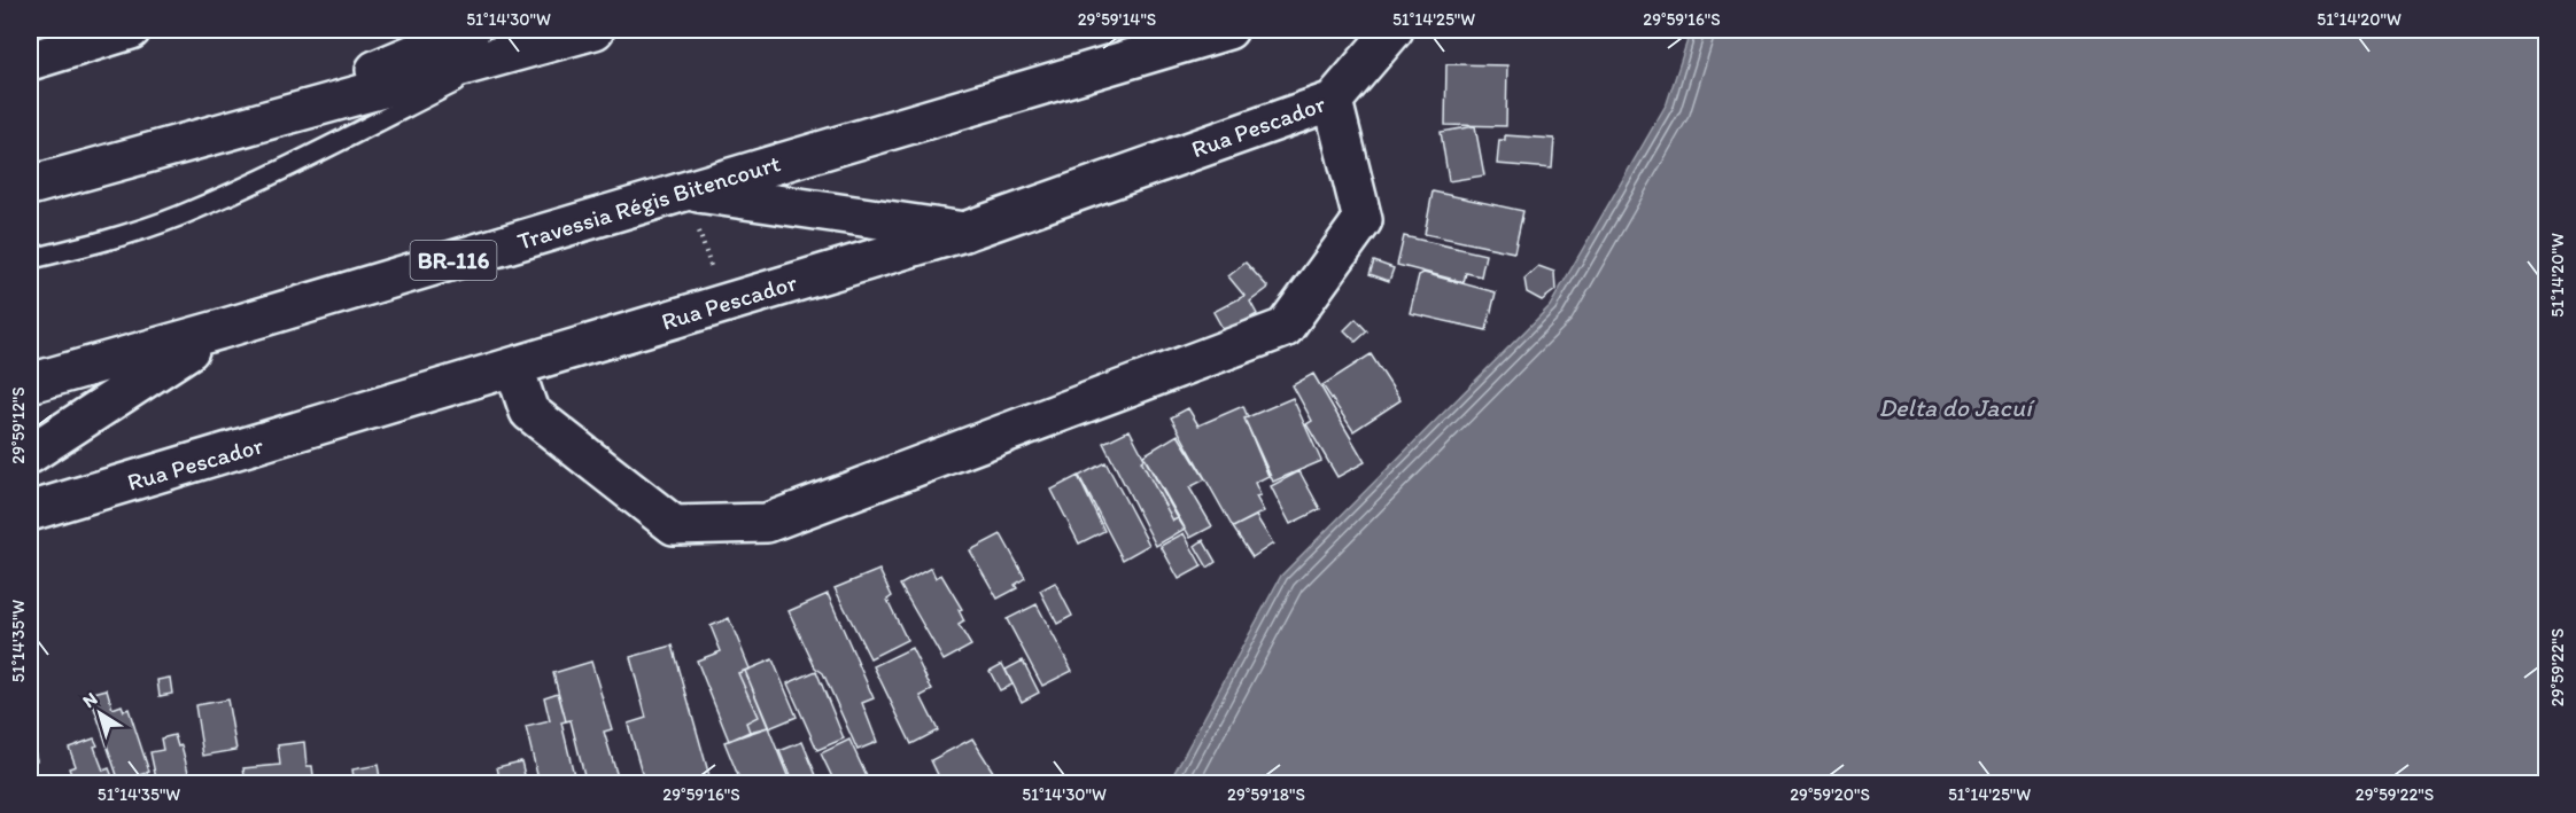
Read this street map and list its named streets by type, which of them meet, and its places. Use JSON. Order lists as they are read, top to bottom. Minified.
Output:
{"streets":{"main road":["Rua Pescador","Travessia Régis Bitencourt","BR-116"]},"water":["Delta do Jacuí"],"north":"top left","coordinates":["51°14'30\"W","29°59'14\"S","51°14'25\"W","29°59'16\"S","51°14'20\"W","29°59'12\"S","51°14'35\"W","29°59'22\"S","29°59'18\"S","29°59'20\"S"]}
